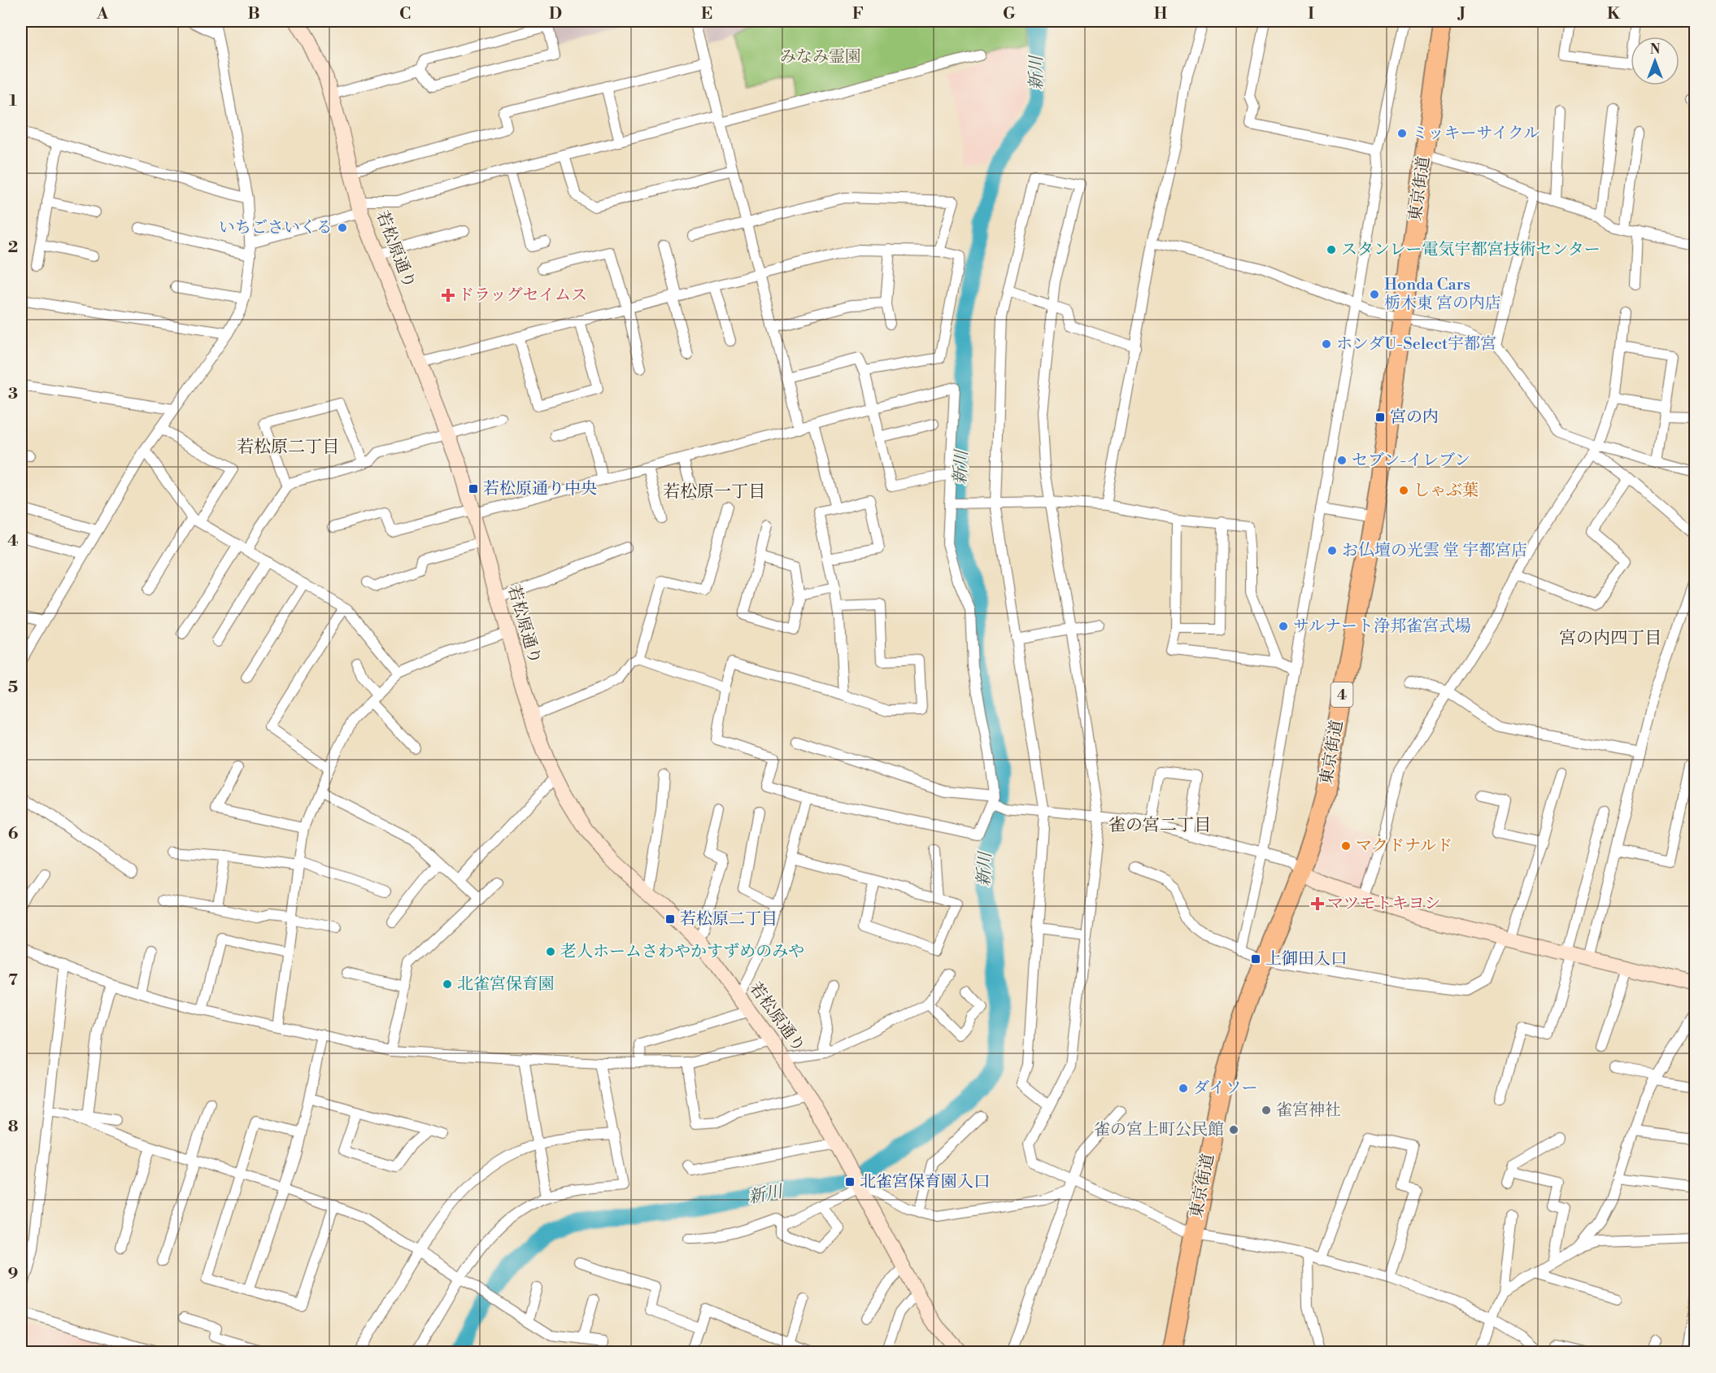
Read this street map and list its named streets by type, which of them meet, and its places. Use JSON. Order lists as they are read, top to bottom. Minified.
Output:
{"streets":{"highway":["東京街道","4"],"street":["若松原通り"]},"districts":["若松原二丁目","若松原一丁目","宮の内四丁目","雀の宮二丁目"],"water":["新川"],"parks":["みなみ霊園"],"places":{"other":["ミッキーサイクル","いちごさいくる","スタンレー電気宇都宮技術センター","Honda Cars 栃木東 宮の内店","ホンダU-Select宇都宮","セブン-イレブン","しゃぶ葉","お仏壇の光雲 堂 宇都宮店","サルナート浄邦雀宮式場","マクドナルド","老人ホームさわやかすずめのみや","北雀宮保育園","ダイソー","雀宮神社","雀の宮上町公民館"],"health":["ドラッグセイムス","マツモトキヨシ"],"transit":["宮の内","若松原通り中央","若松原二丁目","上御田入口","北雀宮保育園入口"]},"north":"top","grid":{"columns":["A","B","C","D","E","F","G","H","I","J","K"],"rows":["1","2","3","4","5","6","7","8","9"]}}
